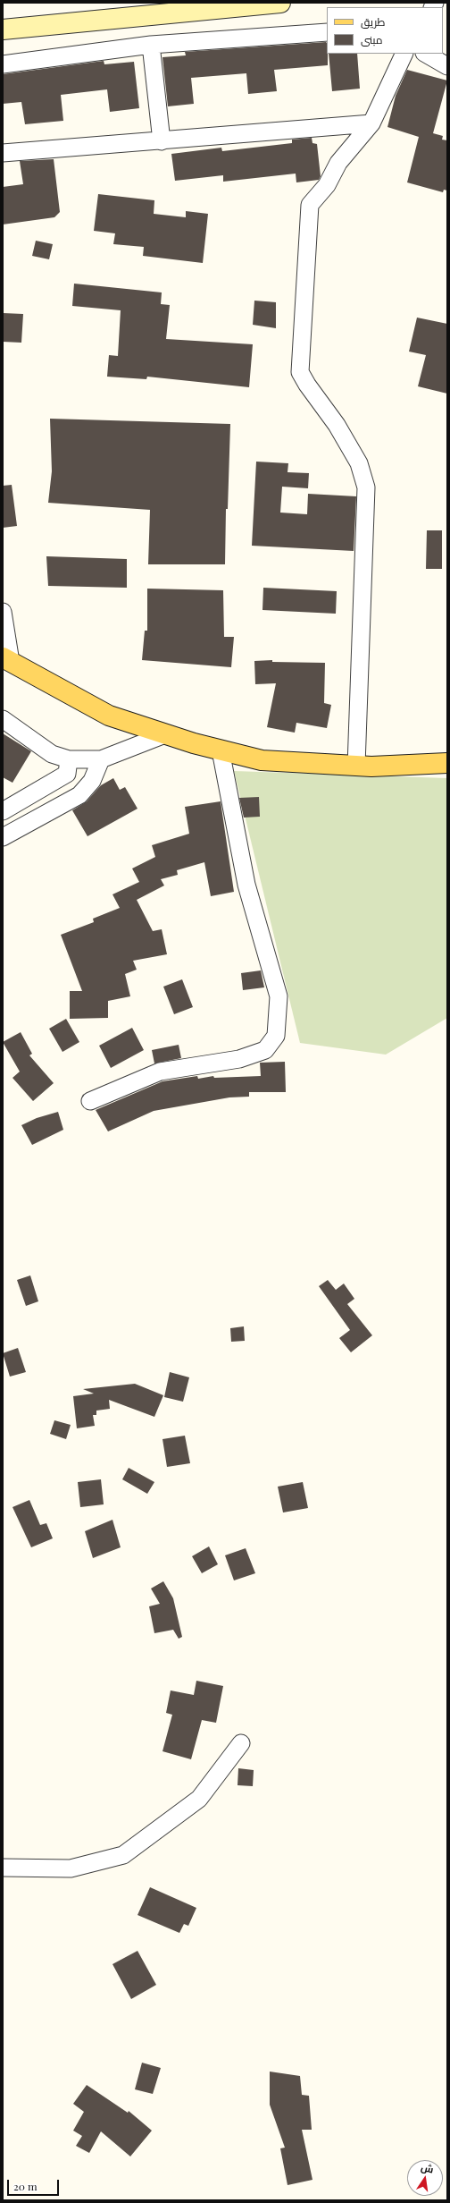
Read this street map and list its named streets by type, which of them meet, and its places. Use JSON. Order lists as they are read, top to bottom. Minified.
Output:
{"legend":["طريق","مبنى"],"scale_bar":"20 m","north":"top"}
